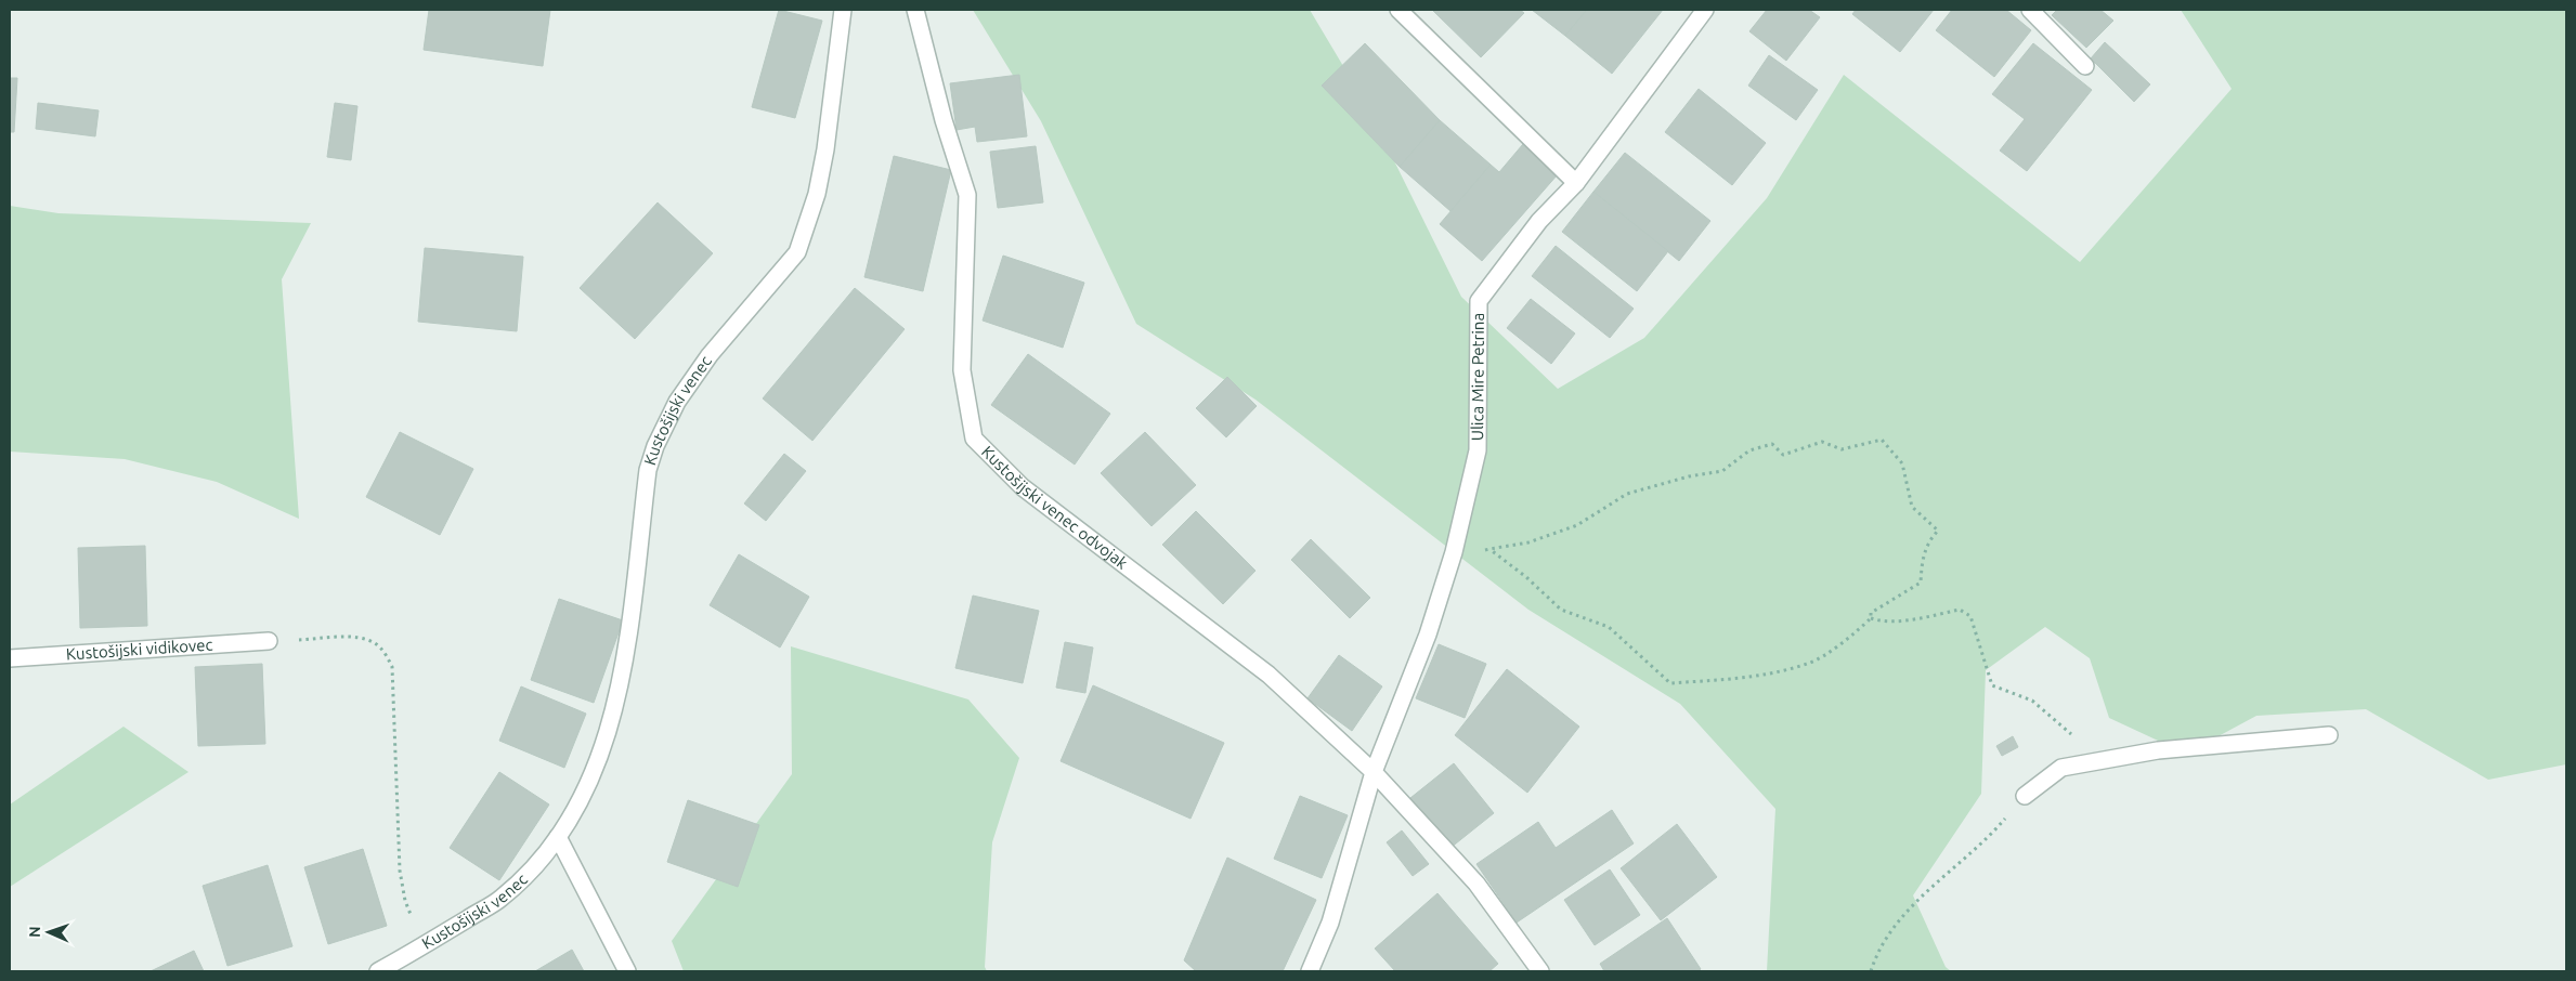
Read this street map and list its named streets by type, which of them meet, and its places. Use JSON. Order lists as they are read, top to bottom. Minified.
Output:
{"streets":{"street":["Ulica Mire Petrina","Kustošijski venec","Kustošijski venec odvojak","Kustošijski vidikovec"]},"crossings":[["Ulica Mire Petrina","Kustošijski venec odvojak"]],"north":"left"}
